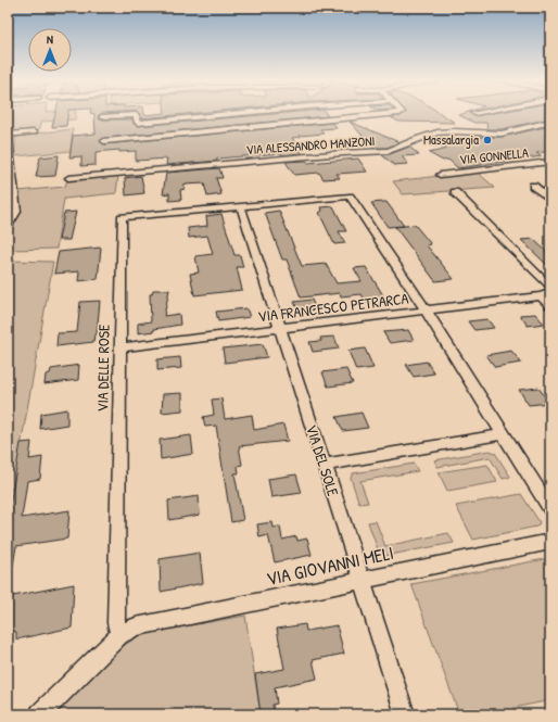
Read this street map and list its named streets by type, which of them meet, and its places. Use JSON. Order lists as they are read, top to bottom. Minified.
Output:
{"streets":{"street":["VIA ALESSANDRO MANZONI","VIA GONNELLA","VIA FRANCESCO PETRARCA","VIA DELLE ROSE","VIA DEL SOLE","VIA GIOVANNI MELI"]},"crossings":[["VIA FRANCESCO PETRARCA","VIA DELLE ROSE"],["VIA FRANCESCO PETRARCA","VIA DEL SOLE"],["VIA DELLE ROSE","VIA DEL SOLE"],["VIA DELLE ROSE","VIA GIOVANNI MELI"],["VIA DEL SOLE","VIA GIOVANNI MELI"]],"places":["Massalargia"],"north":"top"}
